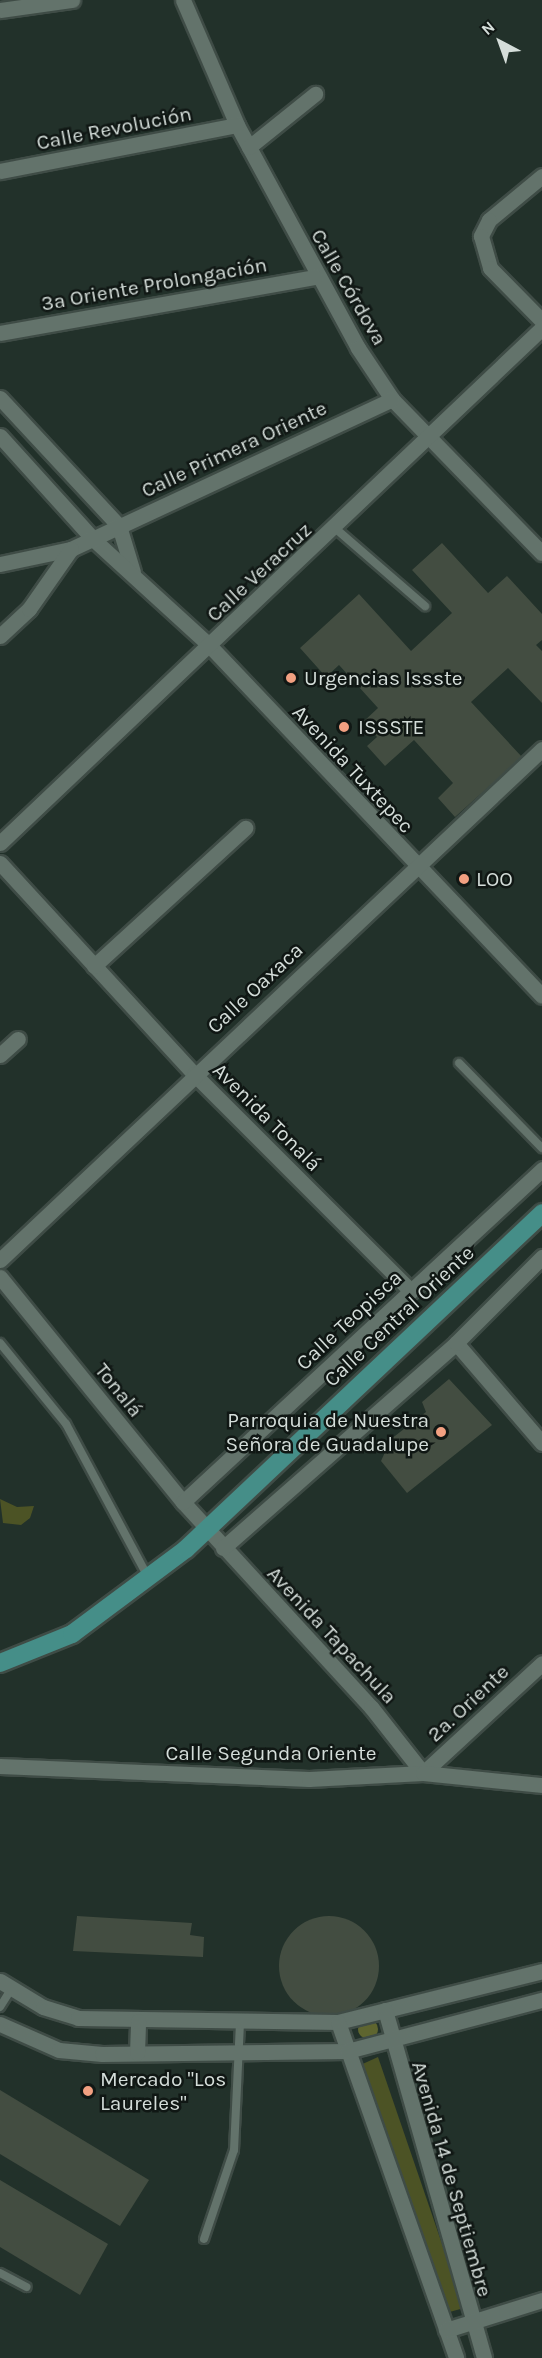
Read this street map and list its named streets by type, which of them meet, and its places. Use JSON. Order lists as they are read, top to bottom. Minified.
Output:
{"streets":{"main road":["Calle Central Oriente"],"street":["Calle Revolución","3a Oriente Prolongación","Calle Córdova","Calle Primera Oriente","Calle Veracruz","Avenida Tuxtepec","Calle Oaxaca","Avenida Tonalá","Calle Teopisca","Tonalá","Avenida Tapachula","2a. Oriente","Calle Segunda Oriente","Avenida 14 de Septiembre"]},"crossings":[["Calle Revolución","Calle Córdova"],["3a Oriente Prolongación","Calle Córdova"],["Calle Córdova","Calle Primera Oriente"],["Calle Córdova","Calle Veracruz"],["Calle Primera Oriente","Avenida Tuxtepec"],["Calle Veracruz","Avenida Tuxtepec"],["Avenida Tuxtepec","Calle Oaxaca"],["Calle Oaxaca","Avenida Tonalá"],["Avenida Tonalá","Calle Teopisca"],["Calle Central Oriente","Tonalá"],["Calle Central Oriente","Avenida Tapachula"],["Calle Teopisca","Tonalá"],["Tonalá","Avenida Tapachula"],["Avenida Tapachula","2a. Oriente"],["Avenida Tapachula","Calle Segunda Oriente"],["2a. Oriente","Calle Segunda Oriente"]],"places":["Urgencias Issste","ISSSTE","LOO","Parroquia de Nuestra Señora de Guadalupe","Mercado \"Los Laureles\""],"north":"top left"}
